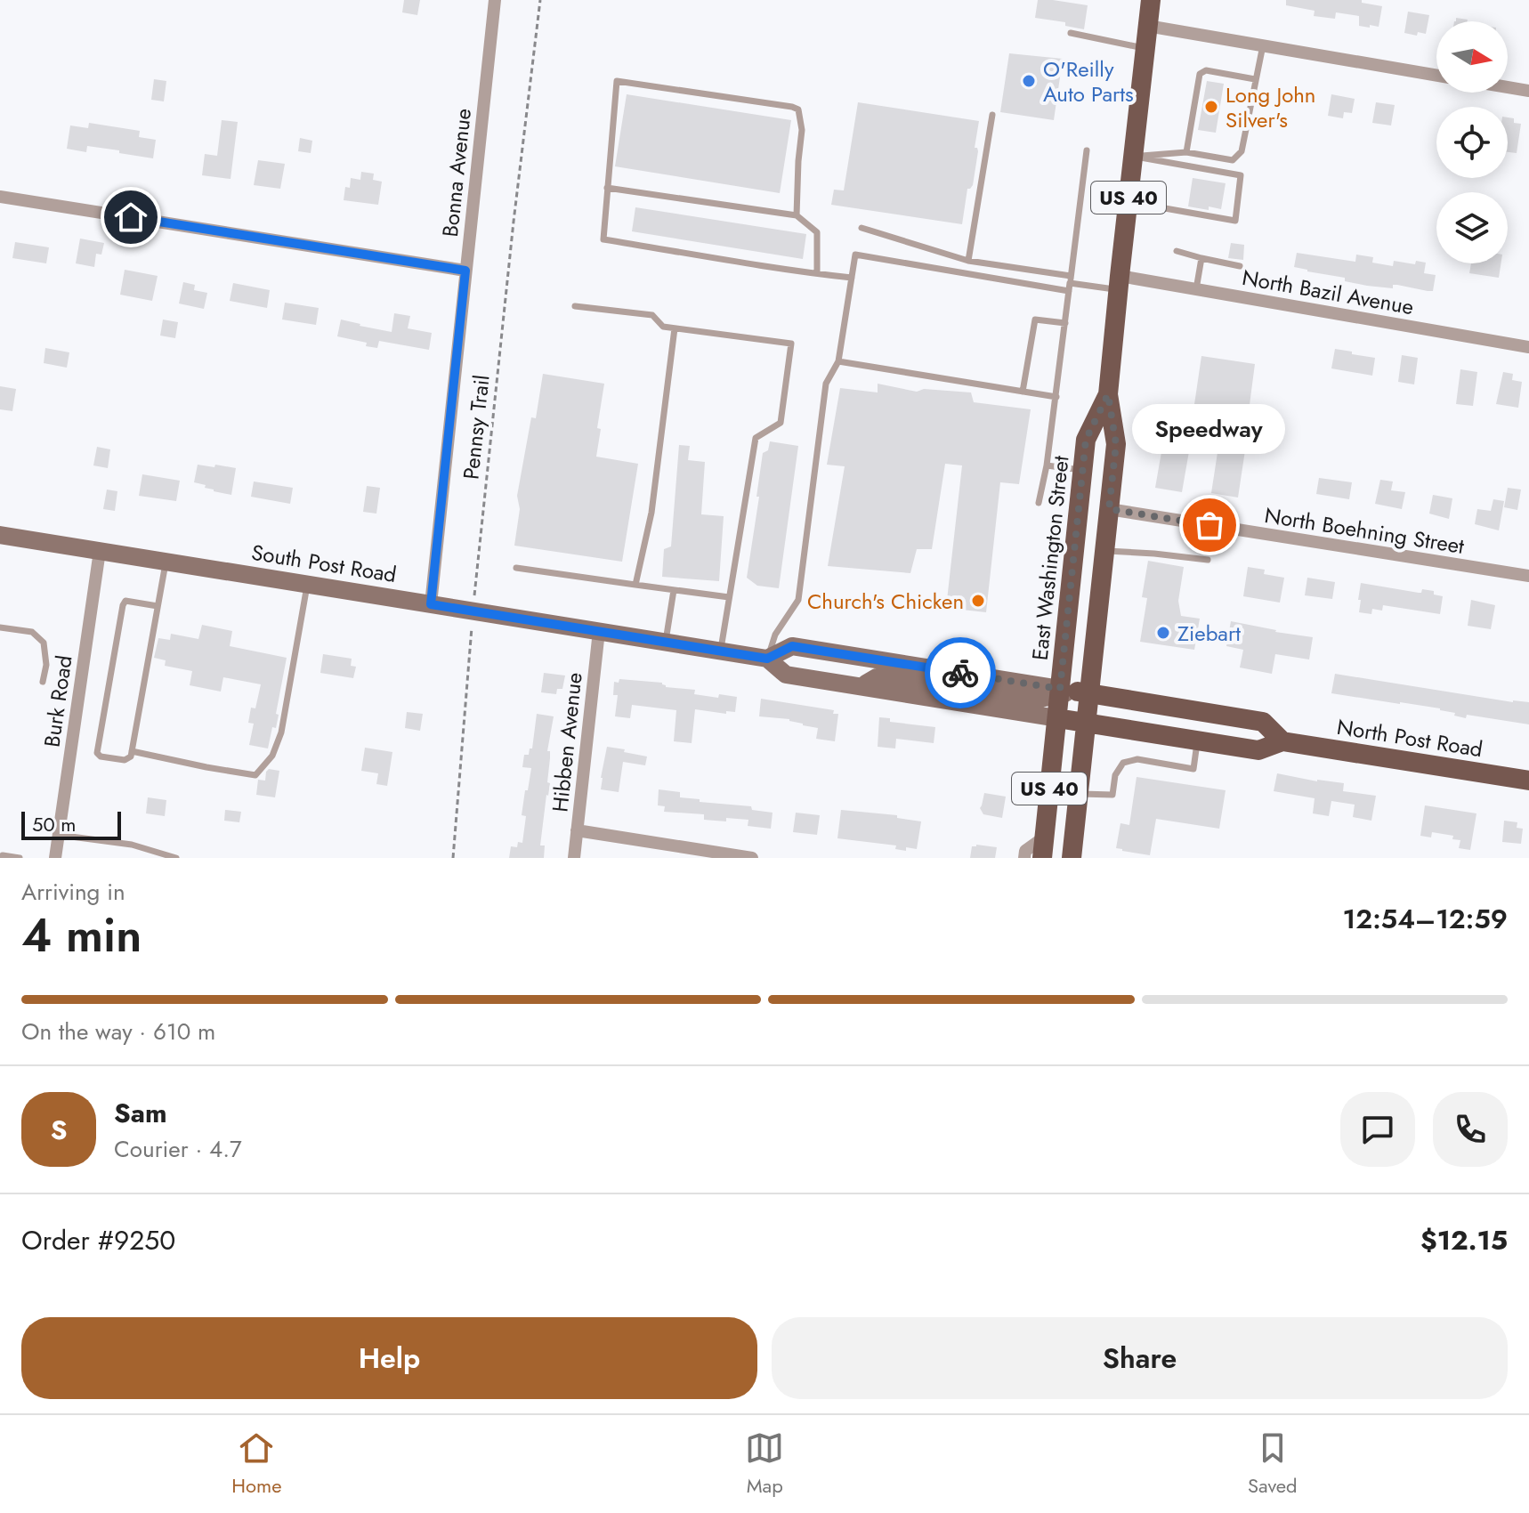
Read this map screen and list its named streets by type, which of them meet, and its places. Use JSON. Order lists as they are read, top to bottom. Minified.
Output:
{"streets":{"main road":["US 40","East Washington Street","South Post Road","North Post Road"],"street":["Bonna Avenue","North Bazil Avenue","North Boehning Street","Burk Road","Hibben Avenue"],"path":["Pennsy Trail"]},"crossings":[["Bonna Avenue","South Post Road"],["North Bazil Avenue","East Washington Street"],["Pennsy Trail","South Post Road"],["North Boehning Street","East Washington Street"],["East Washington Street","South Post Road"],["East Washington Street","North Post Road"],["South Post Road","Burk Road"],["South Post Road","North Post Road"],["South Post Road","Hibben Avenue"]],"places":["O'Reilly Auto Parts","Long John Silver's","Speedway","Church's Chicken","Ziebart"],"scale_bar":"50 m","north":"right","page":{"bubble":"Speedway","scale":"50 m","heading":["4 min","Arriving in","12:54–12:59"],"panel":["Sam","Courier · 4.7","Order #9250","$12.15"],"bar":"On the way · 610 m","round":"S","buttons":["Help","Share"],"tabs":["Home","Map","Saved"]}}
